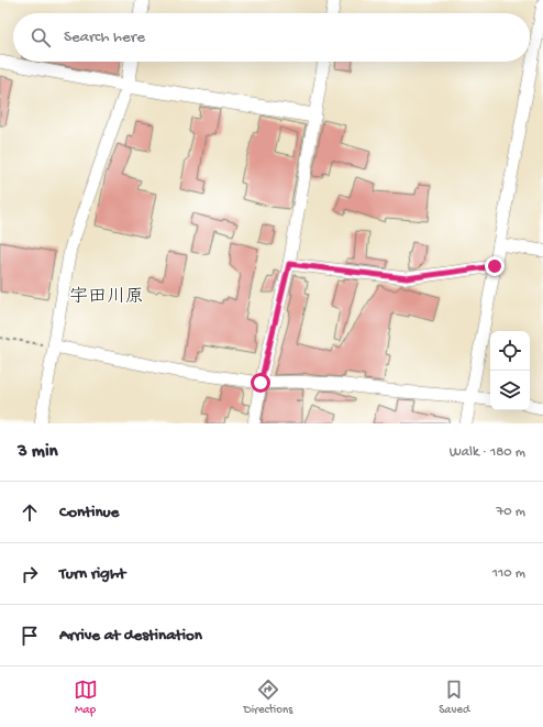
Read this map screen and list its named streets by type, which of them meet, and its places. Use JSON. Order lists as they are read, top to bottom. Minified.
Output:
{"districts":["宇田川原"],"page":{"search":"Search here","heading":["3 min","Walk · 180 m"],"list":[["Continue","70 m"],["Turn right","110 m"],"Arrive at destination"],"nav":["Map","Directions","Saved"]}}
